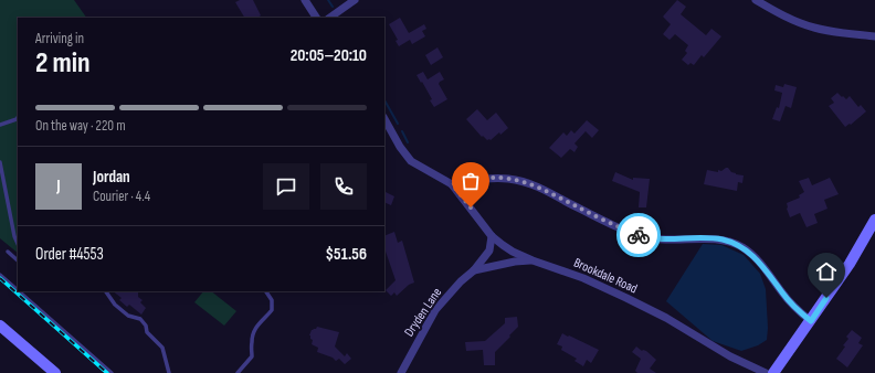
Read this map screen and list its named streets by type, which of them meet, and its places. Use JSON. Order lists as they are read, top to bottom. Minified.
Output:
{"streets":{"street":["Brookdale Road","Dryden Lane"]},"crossings":[["Brookdale Road","Dryden Lane"]],"page":{"heading":["2 min","Arriving in","20:05–20:10"],"panel":["Jordan","Courier · 4.4","Order #4553","$51.56"],"bar":"On the way · 220 m","round":"J"}}
